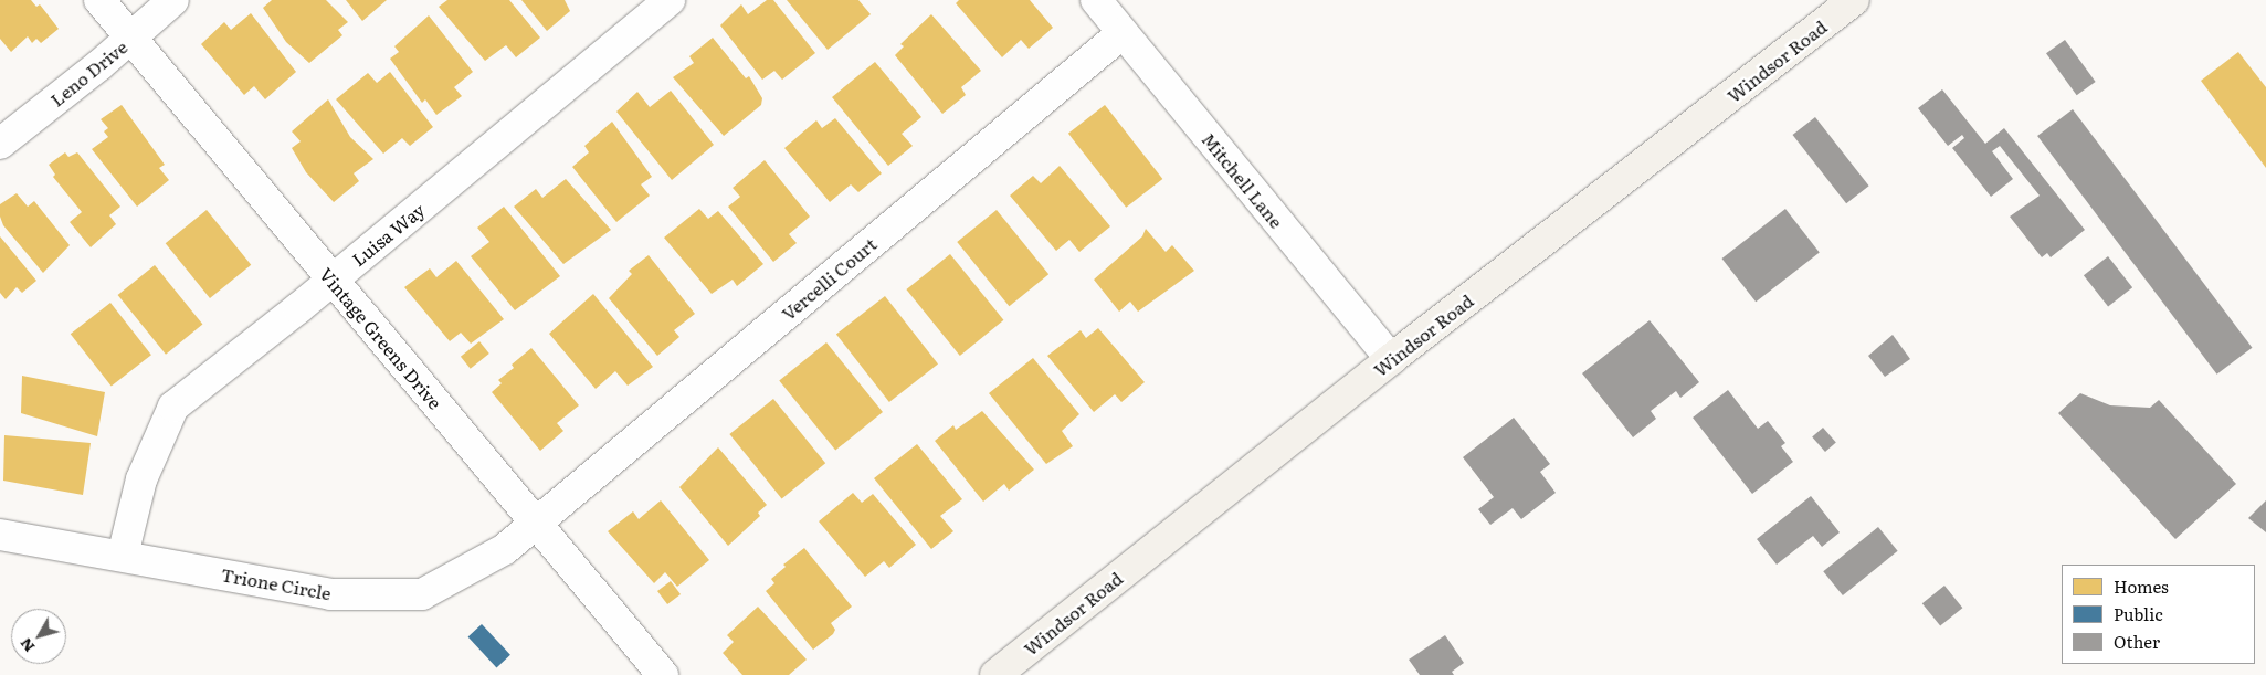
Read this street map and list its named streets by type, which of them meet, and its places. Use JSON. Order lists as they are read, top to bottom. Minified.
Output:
{"streets":{"main road":["Windsor Road"],"street":["Leno Drive","Mitchell Lane","Luisa Way","Vercelli Court","Vintage Greens Drive","Trione Circle"]},"crossings":[["Windsor Road","Mitchell Lane"],["Leno Drive","Vintage Greens Drive"],["Mitchell Lane","Vercelli Court"],["Luisa Way","Vintage Greens Drive"],["Luisa Way","Trione Circle"],["Vercelli Court","Vintage Greens Drive"],["Vercelli Court","Trione Circle"],["Vintage Greens Drive","Trione Circle"]],"legend":["Homes","Public","Other"],"north":"bottom left"}
